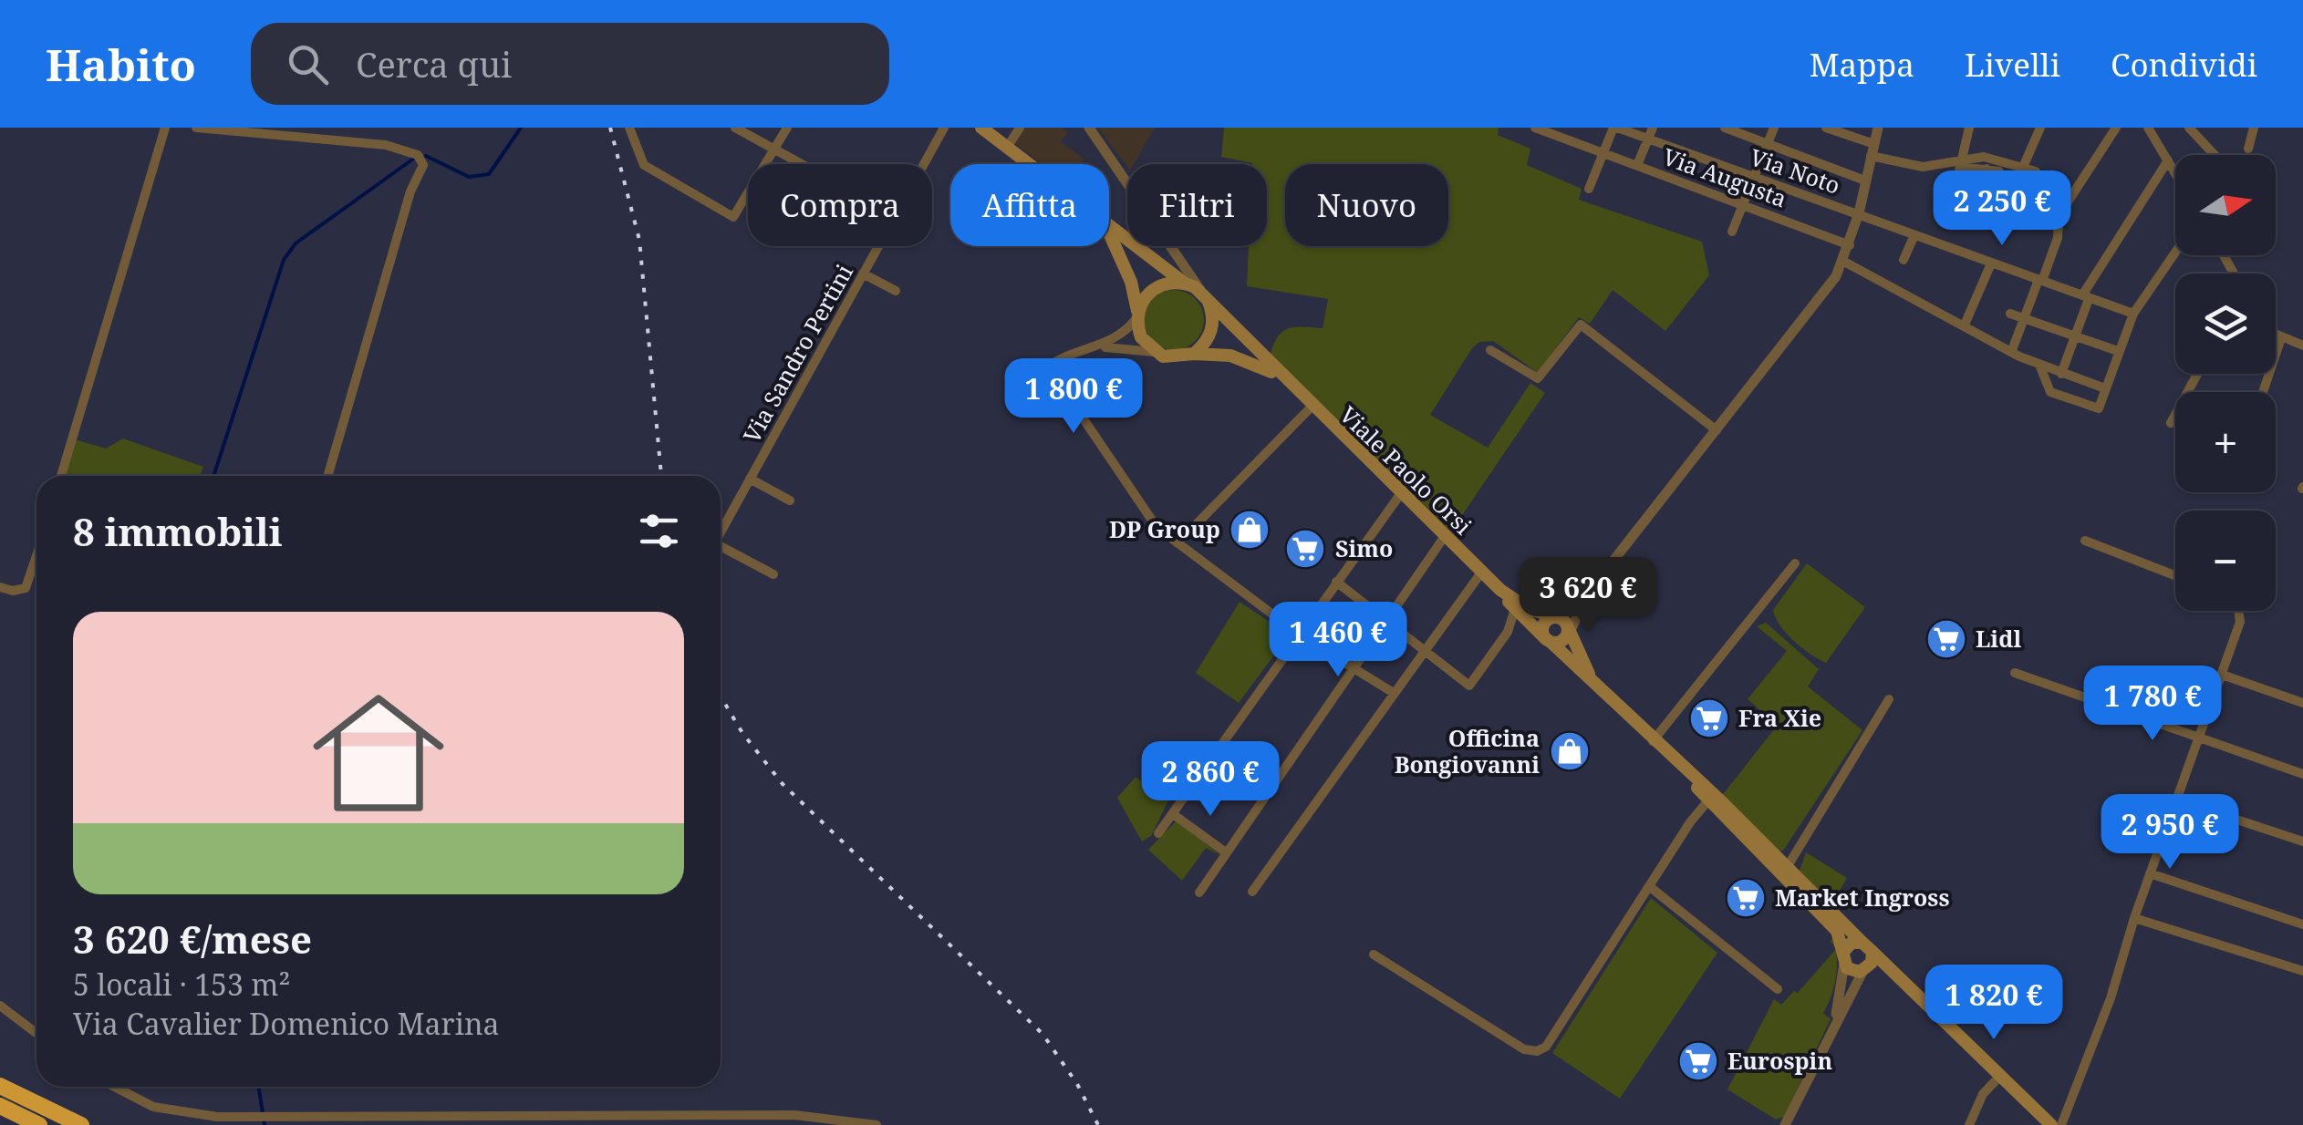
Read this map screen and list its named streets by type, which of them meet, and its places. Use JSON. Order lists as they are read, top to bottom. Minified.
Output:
{"streets":{"main road":["Viale Paolo Orsi"],"street":["Via Noto","Via Augusta","Via Sandro Pertini"]},"places":{"shop":["DP Group","Officina Bongiovanni"],"supermarket":["Simo","Lidl","Fra Xie","Market Ingross","Eurospin"]},"north":"right","page":{"header":"Habito","search":"Cerca qui","nav":["Mappa","Livelli","Condividi"],"map_buttons":["+","−"],"chip":["Compra","Affitta","Filtri","Nuovo"],"price":["2 250 €","1 800 €","3 620 €","1 460 €","1 780 €","2 860 €","2 950 €","1 820 €"],"heading":"8 immobili","list":[{"name":"3 620 €/mese","note":"5 locali · 153 m² · Via Cavalier Domenico Marina"}]}}
